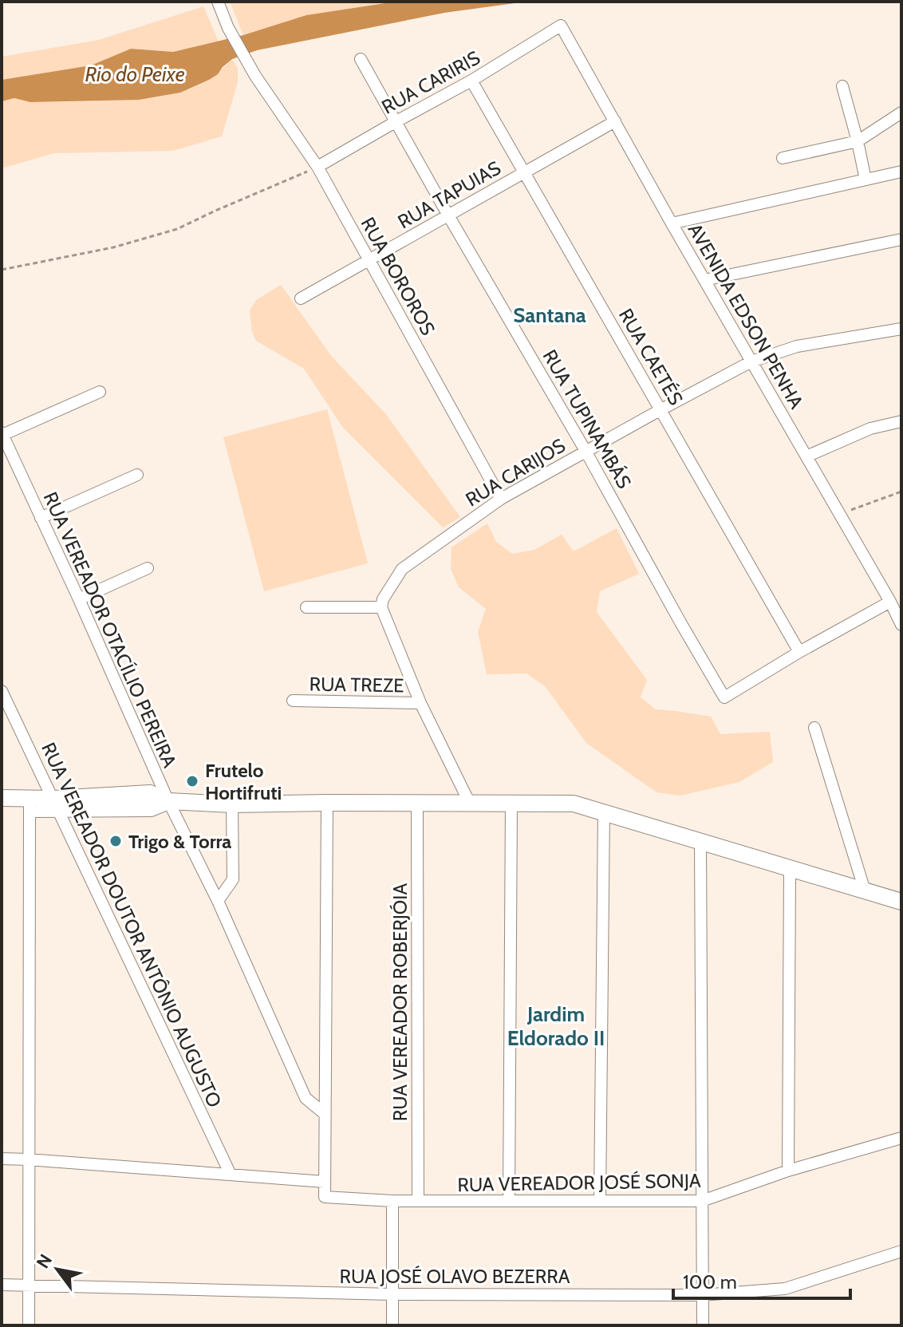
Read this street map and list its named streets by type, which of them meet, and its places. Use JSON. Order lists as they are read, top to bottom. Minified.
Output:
{"streets":{"street":["RUA CARIRIS","RUA TAPUIAS","RUA BOROROS","AVENIDA EDSON PENHA","RUA CAETÉS","RUA TUPINAMBÁS","RUA CARIJOS","RUA VEREADOR OTACÍLIO PEREIRA","RUA TREZE","RUA VEREADOR DOUTOR ANTÔNIO AUGUSTO","RUA VEREADOR ROBERJÓIA","RUA VEREADOR JOSÉ SONJA","RUA JOSÉ OLAVO BEZERRA"]},"crossings":[["RUA CARIRIS","RUA BOROROS"],["RUA CARIRIS","AVENIDA EDSON PENHA"],["RUA CARIRIS","RUA CAETÉS"],["RUA CARIRIS","RUA TUPINAMBÁS"],["RUA TAPUIAS","RUA BOROROS"],["RUA TAPUIAS","AVENIDA EDSON PENHA"],["RUA TAPUIAS","RUA CAETÉS"],["RUA TAPUIAS","RUA TUPINAMBÁS"],["RUA BOROROS","RUA CARIJOS"],["AVENIDA EDSON PENHA","RUA CARIJOS"],["RUA CAETÉS","RUA TUPINAMBÁS"],["RUA CAETÉS","RUA CARIJOS"],["RUA TUPINAMBÁS","RUA CARIJOS"],["RUA VEREADOR ROBERJÓIA","RUA VEREADOR JOSÉ SONJA"]],"districts":["Santana","Jardim Eldorado II"],"water":["Rio do Peixe"],"places":["Frutelo Hortifruti","Trigo & Torra"],"scale_bar":"100 m","north":"top left"}
